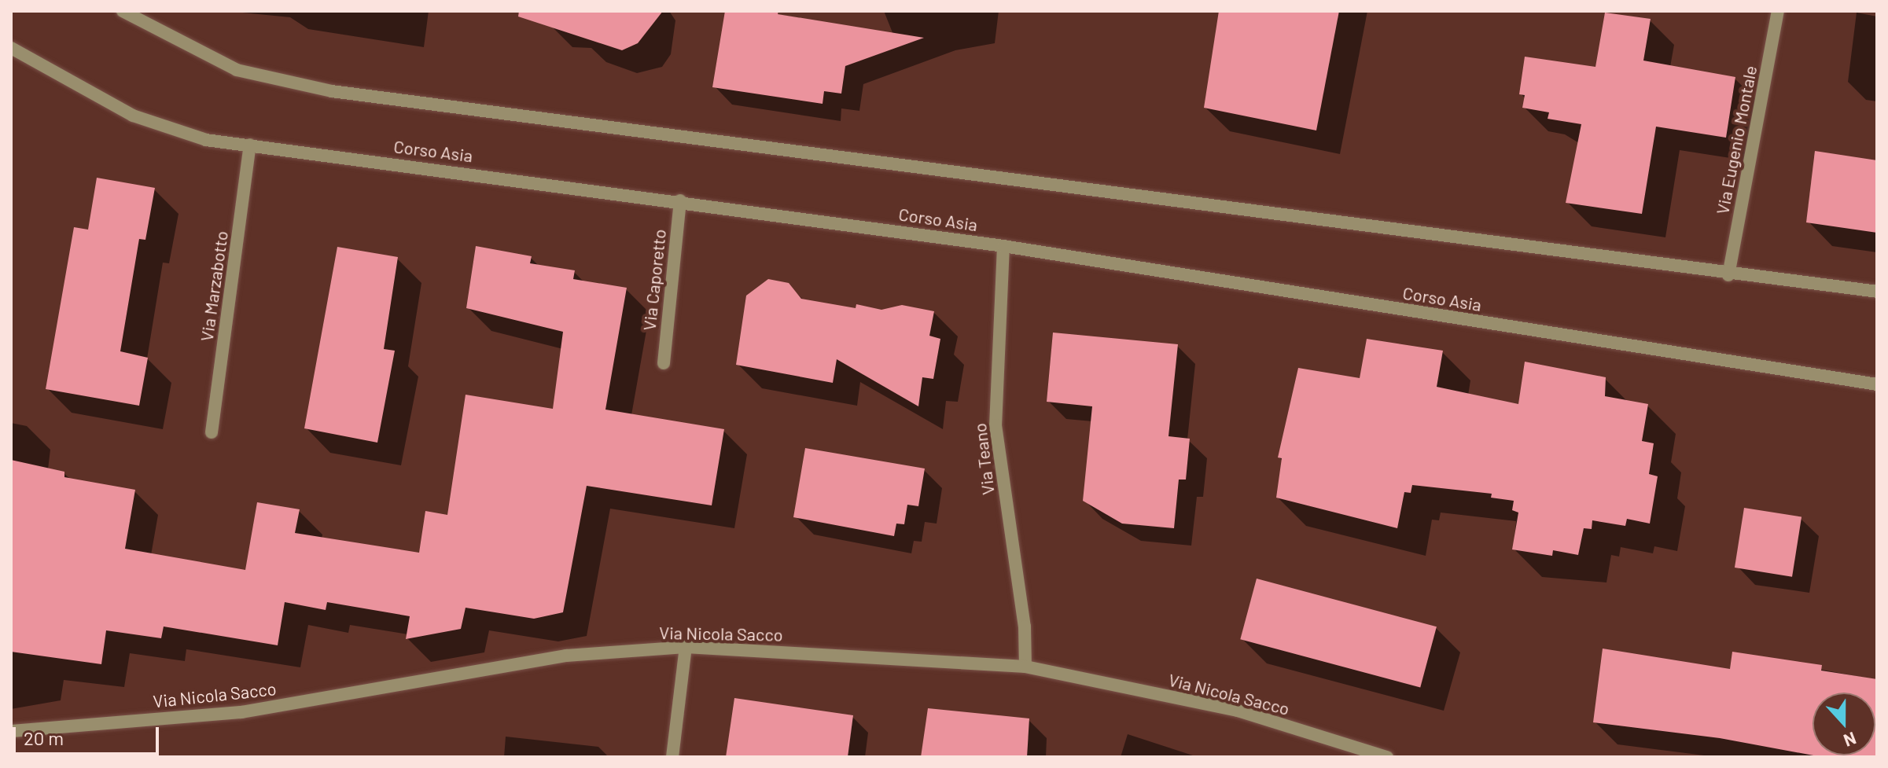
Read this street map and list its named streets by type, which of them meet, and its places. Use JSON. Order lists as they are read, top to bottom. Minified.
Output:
{"streets":{"street":["Via Eugenio Montale","Corso Asia","Via Caporetto","Via Marzabotto","Via Teano","Via Nicola Sacco"]},"crossings":[["Corso Asia","Via Caporetto"],["Corso Asia","Via Marzabotto"],["Corso Asia","Via Teano"],["Via Teano","Via Nicola Sacco"]],"scale_bar":"20 m","north":"bottom"}
